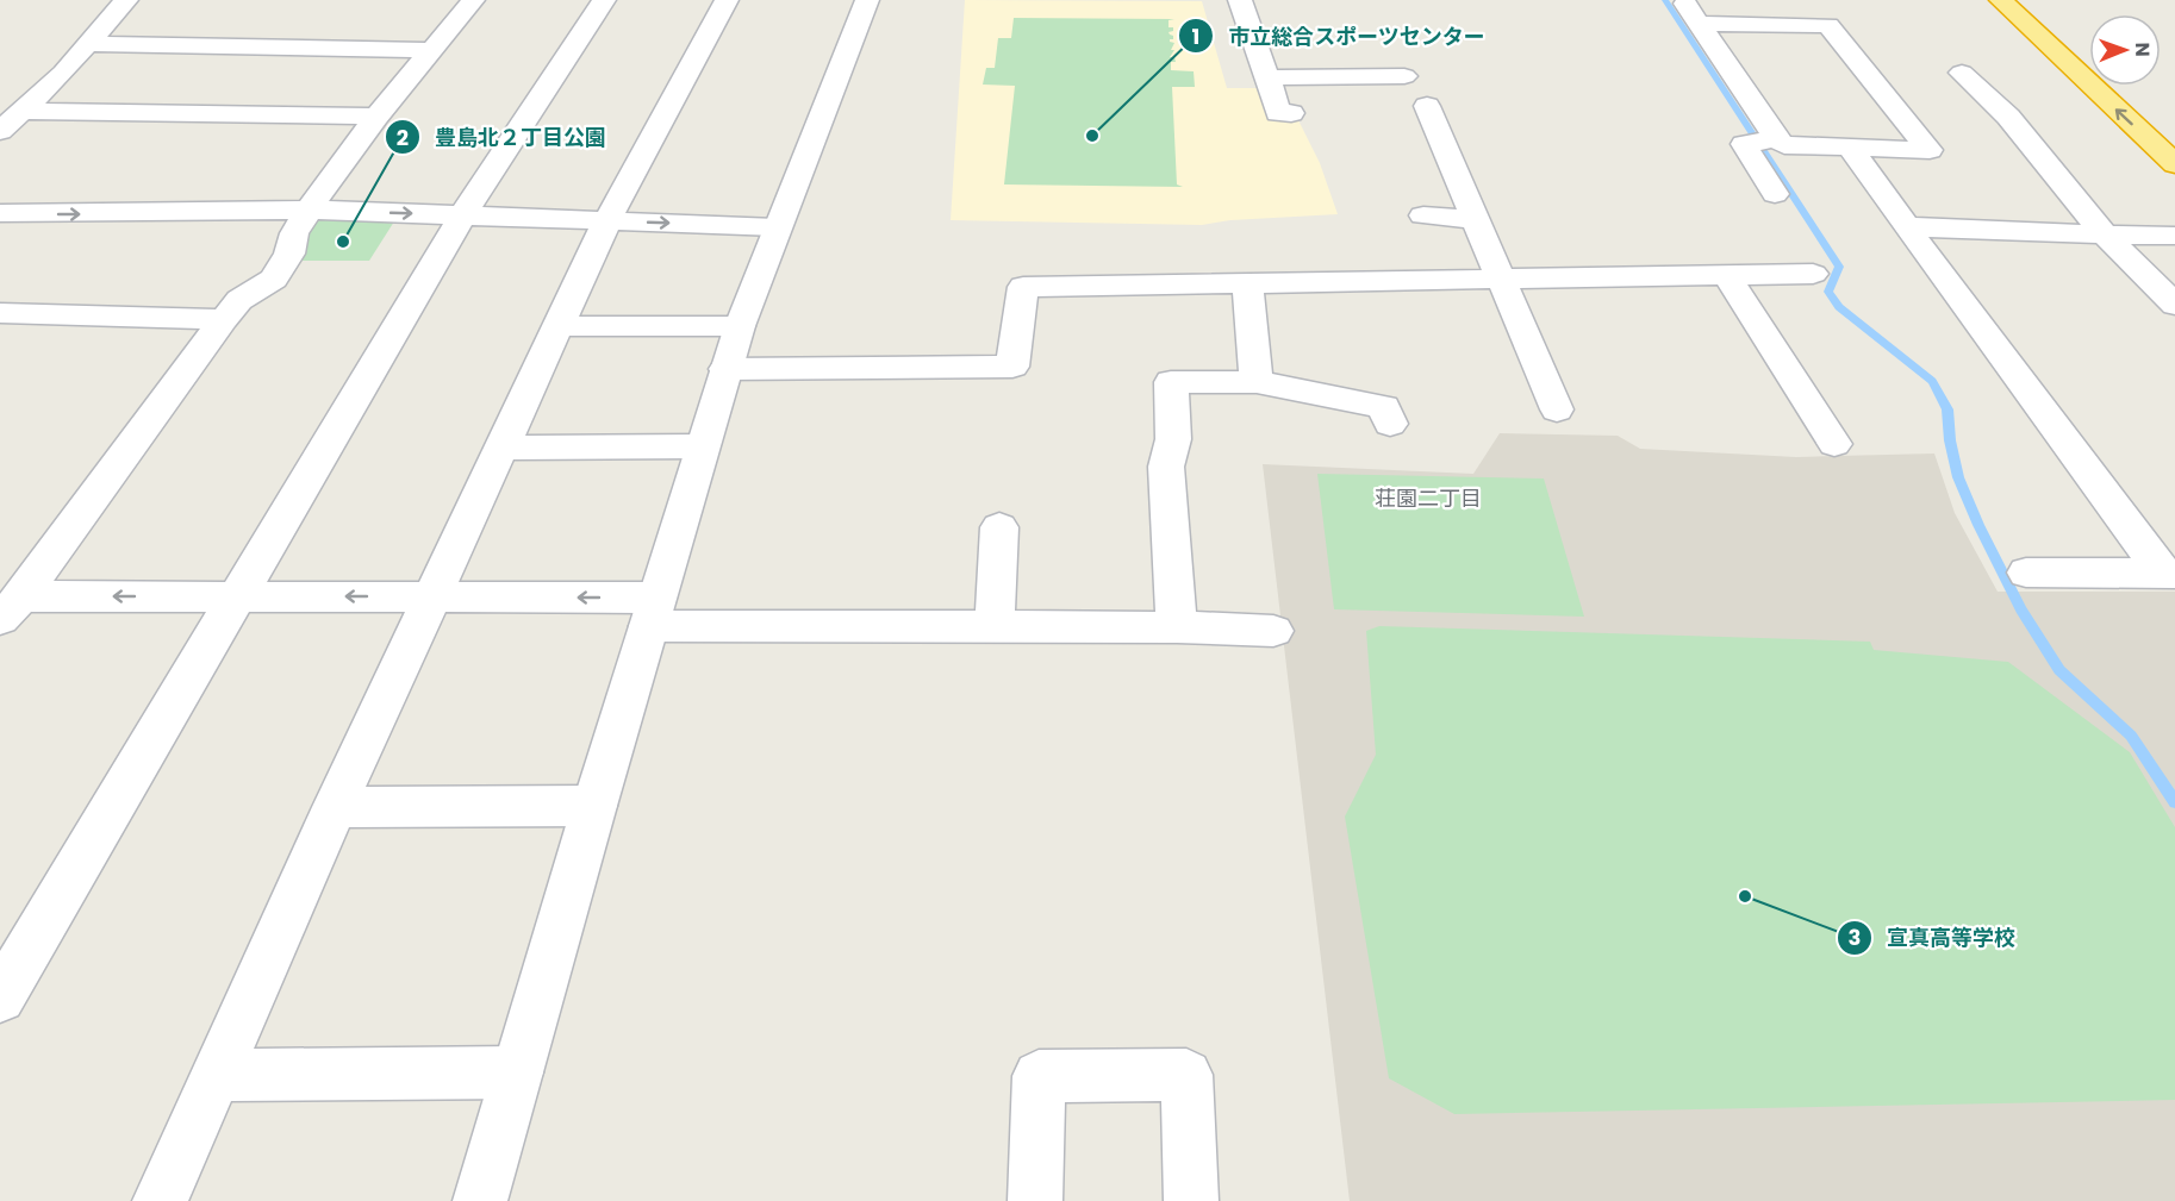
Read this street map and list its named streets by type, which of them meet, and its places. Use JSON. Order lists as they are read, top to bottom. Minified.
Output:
{"districts":["荘園二丁目"],"places":["市立総合スポーツセンター","豊島北２丁目公園","宣真高等学校"],"north":"right"}
